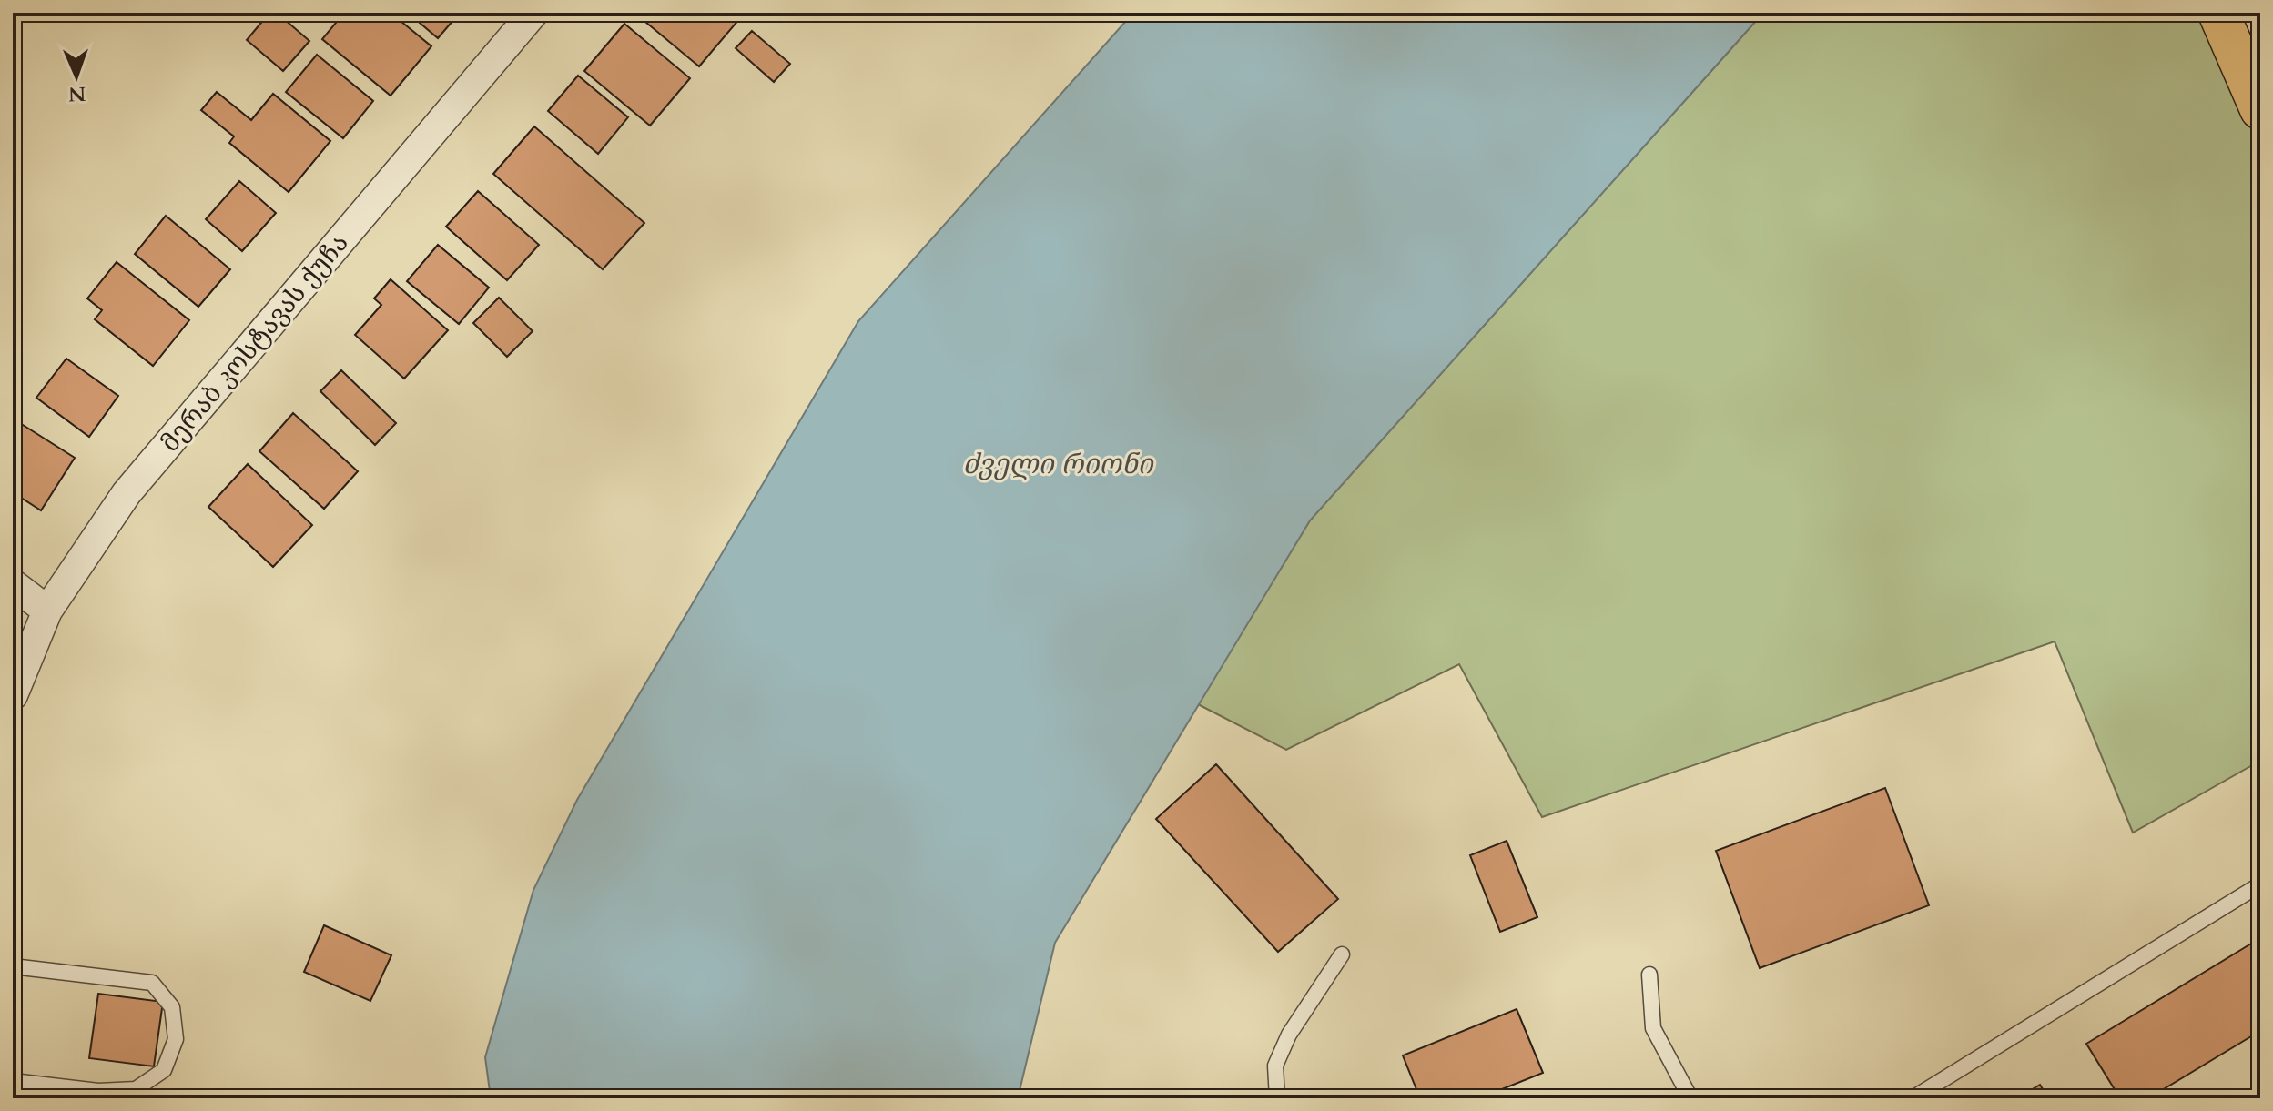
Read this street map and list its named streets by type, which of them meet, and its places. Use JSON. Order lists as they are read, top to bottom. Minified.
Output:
{"streets":{"street":["მერაბ კოსტავას ქუჩა"]},"water":["ძველი რიონი"],"north":"bottom"}
